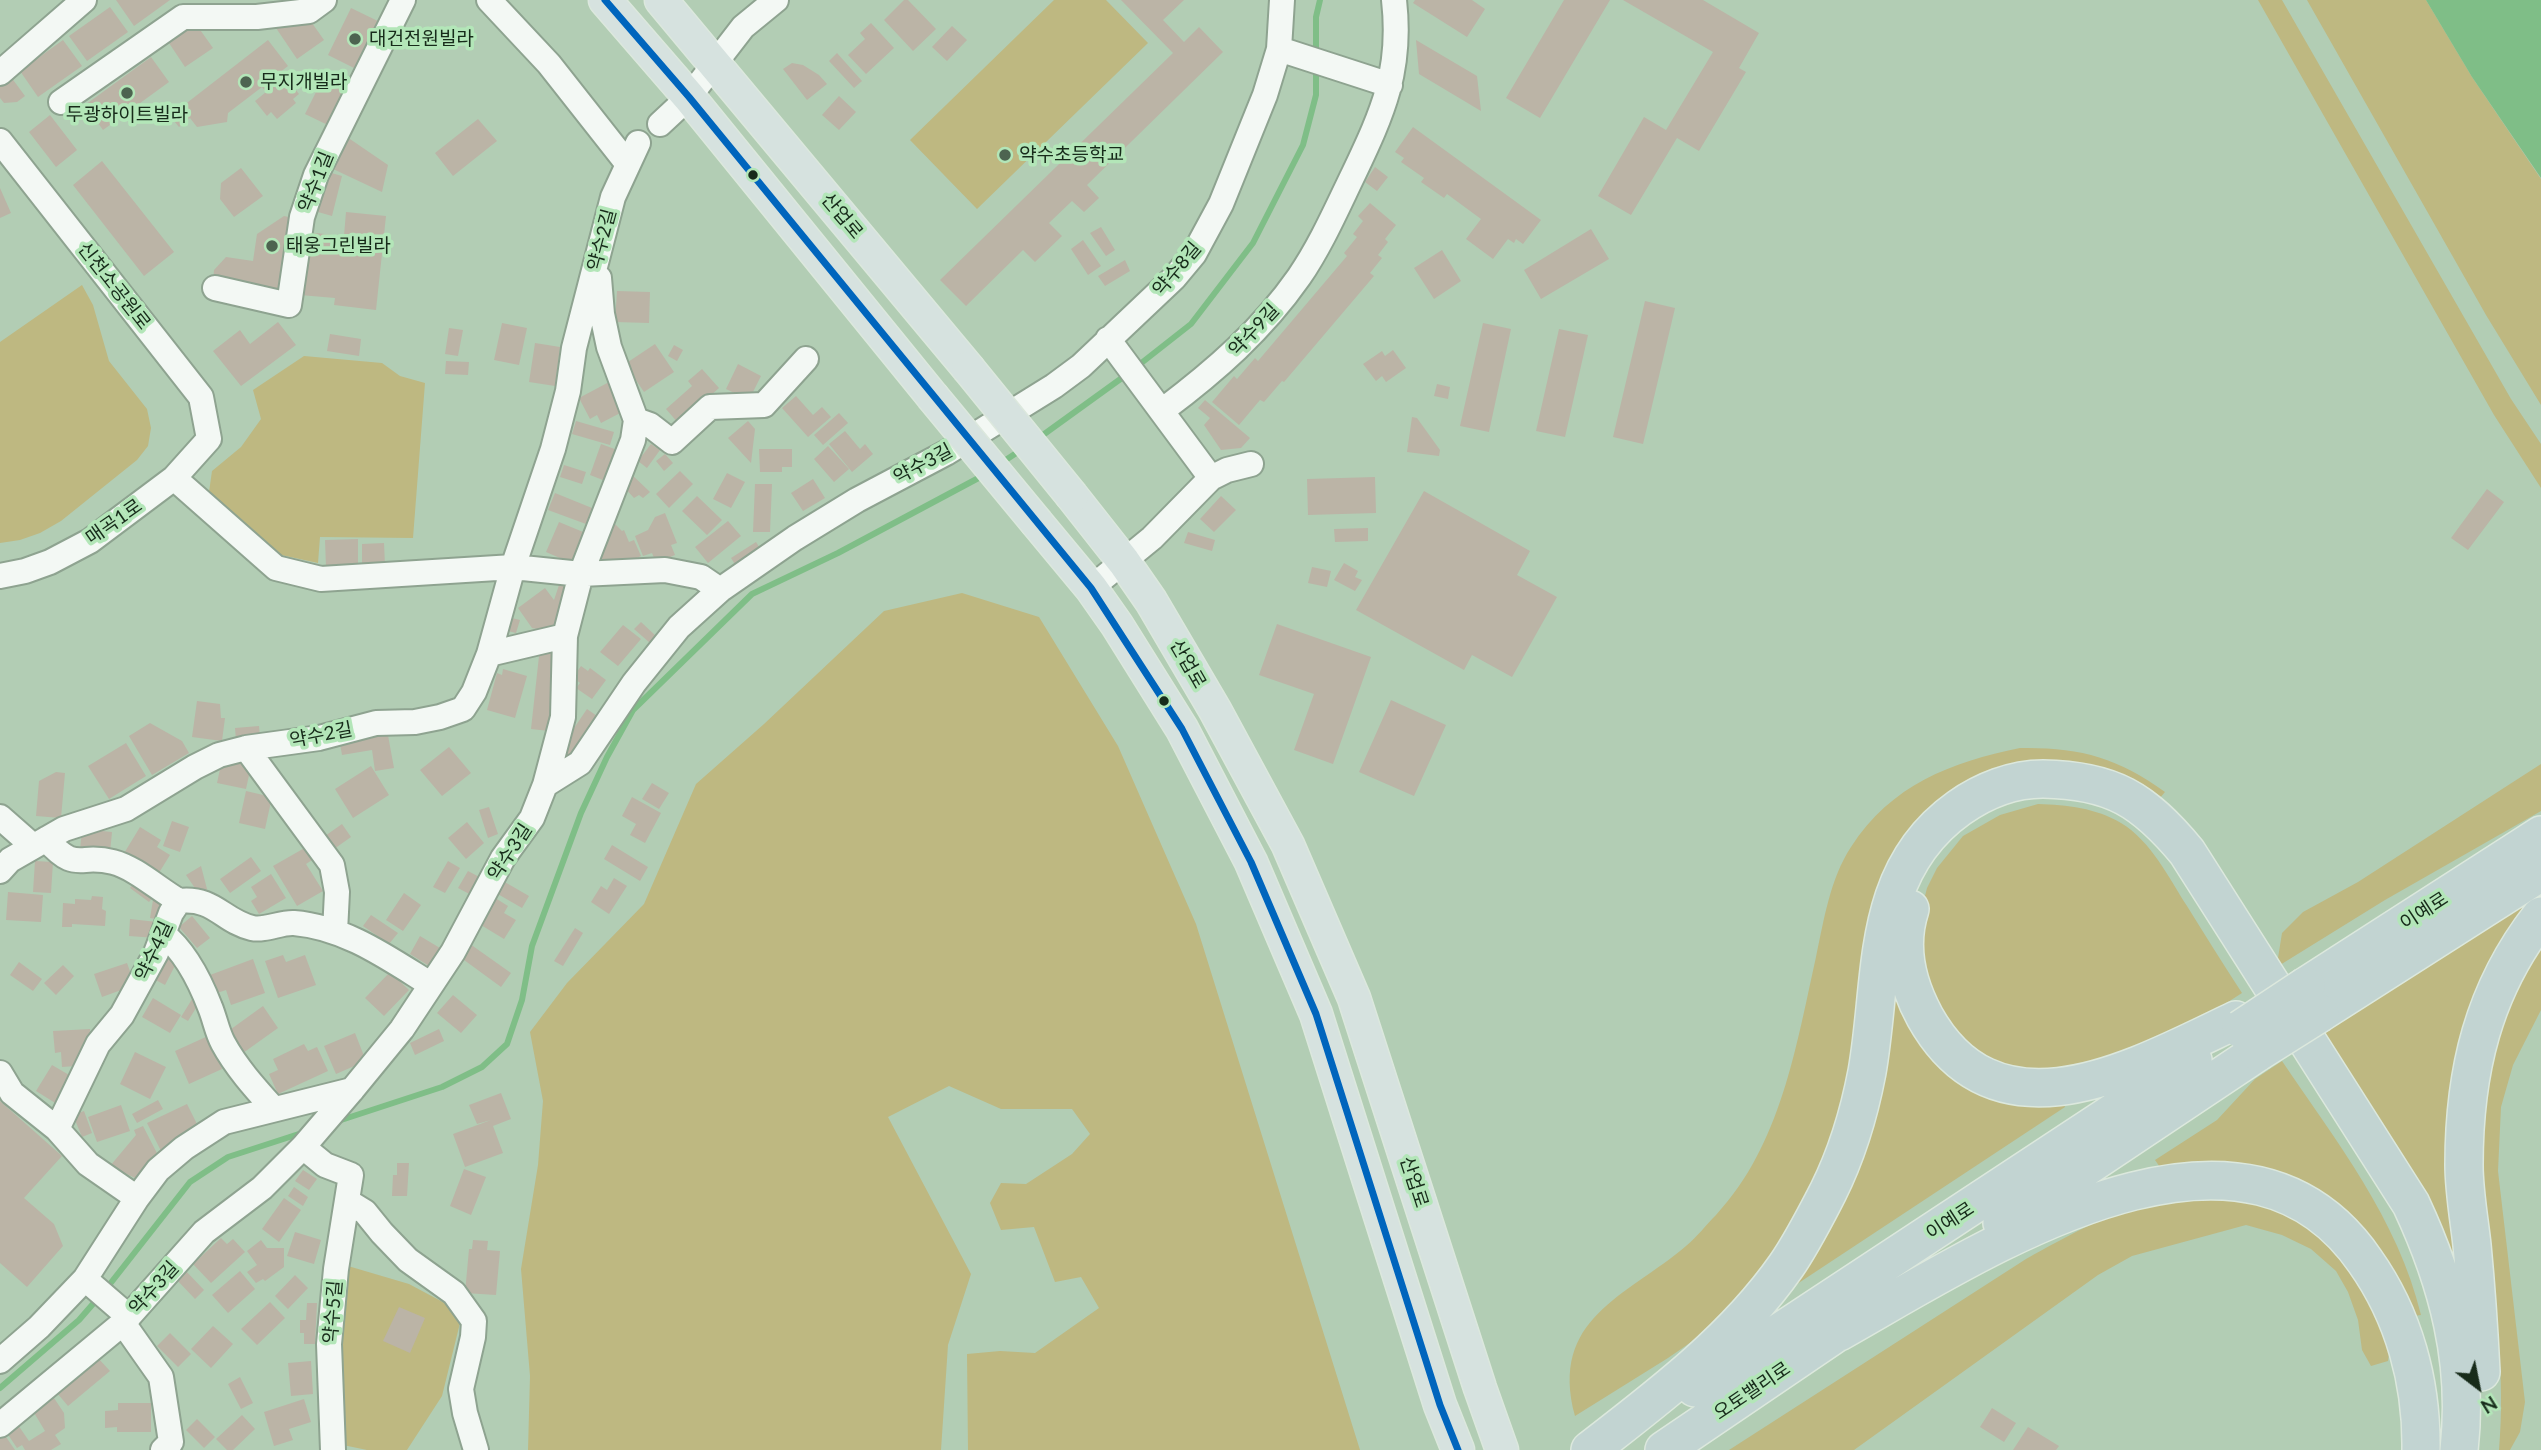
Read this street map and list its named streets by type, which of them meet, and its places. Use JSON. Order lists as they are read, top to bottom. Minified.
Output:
{"streets":{"highway":["이예로","오토밸리로"],"main road":["산업로"],"street":["약수1길","약수2길","약수8길","신천소공원로","약수9길","약수3길","매곡1로","약수4길","약수5길"]},"crossings":[["약수8길","약수3길"],["신천소공원로","매곡1로"],["약수3길","약수4길"],["약수3길","약수5길"],["이예로","오토밸리로"]],"places":["대건전원빌라","무지개빌라","두광하이트빌라","약수초등학교","태웅그린빌라"],"north":"bottom right"}
